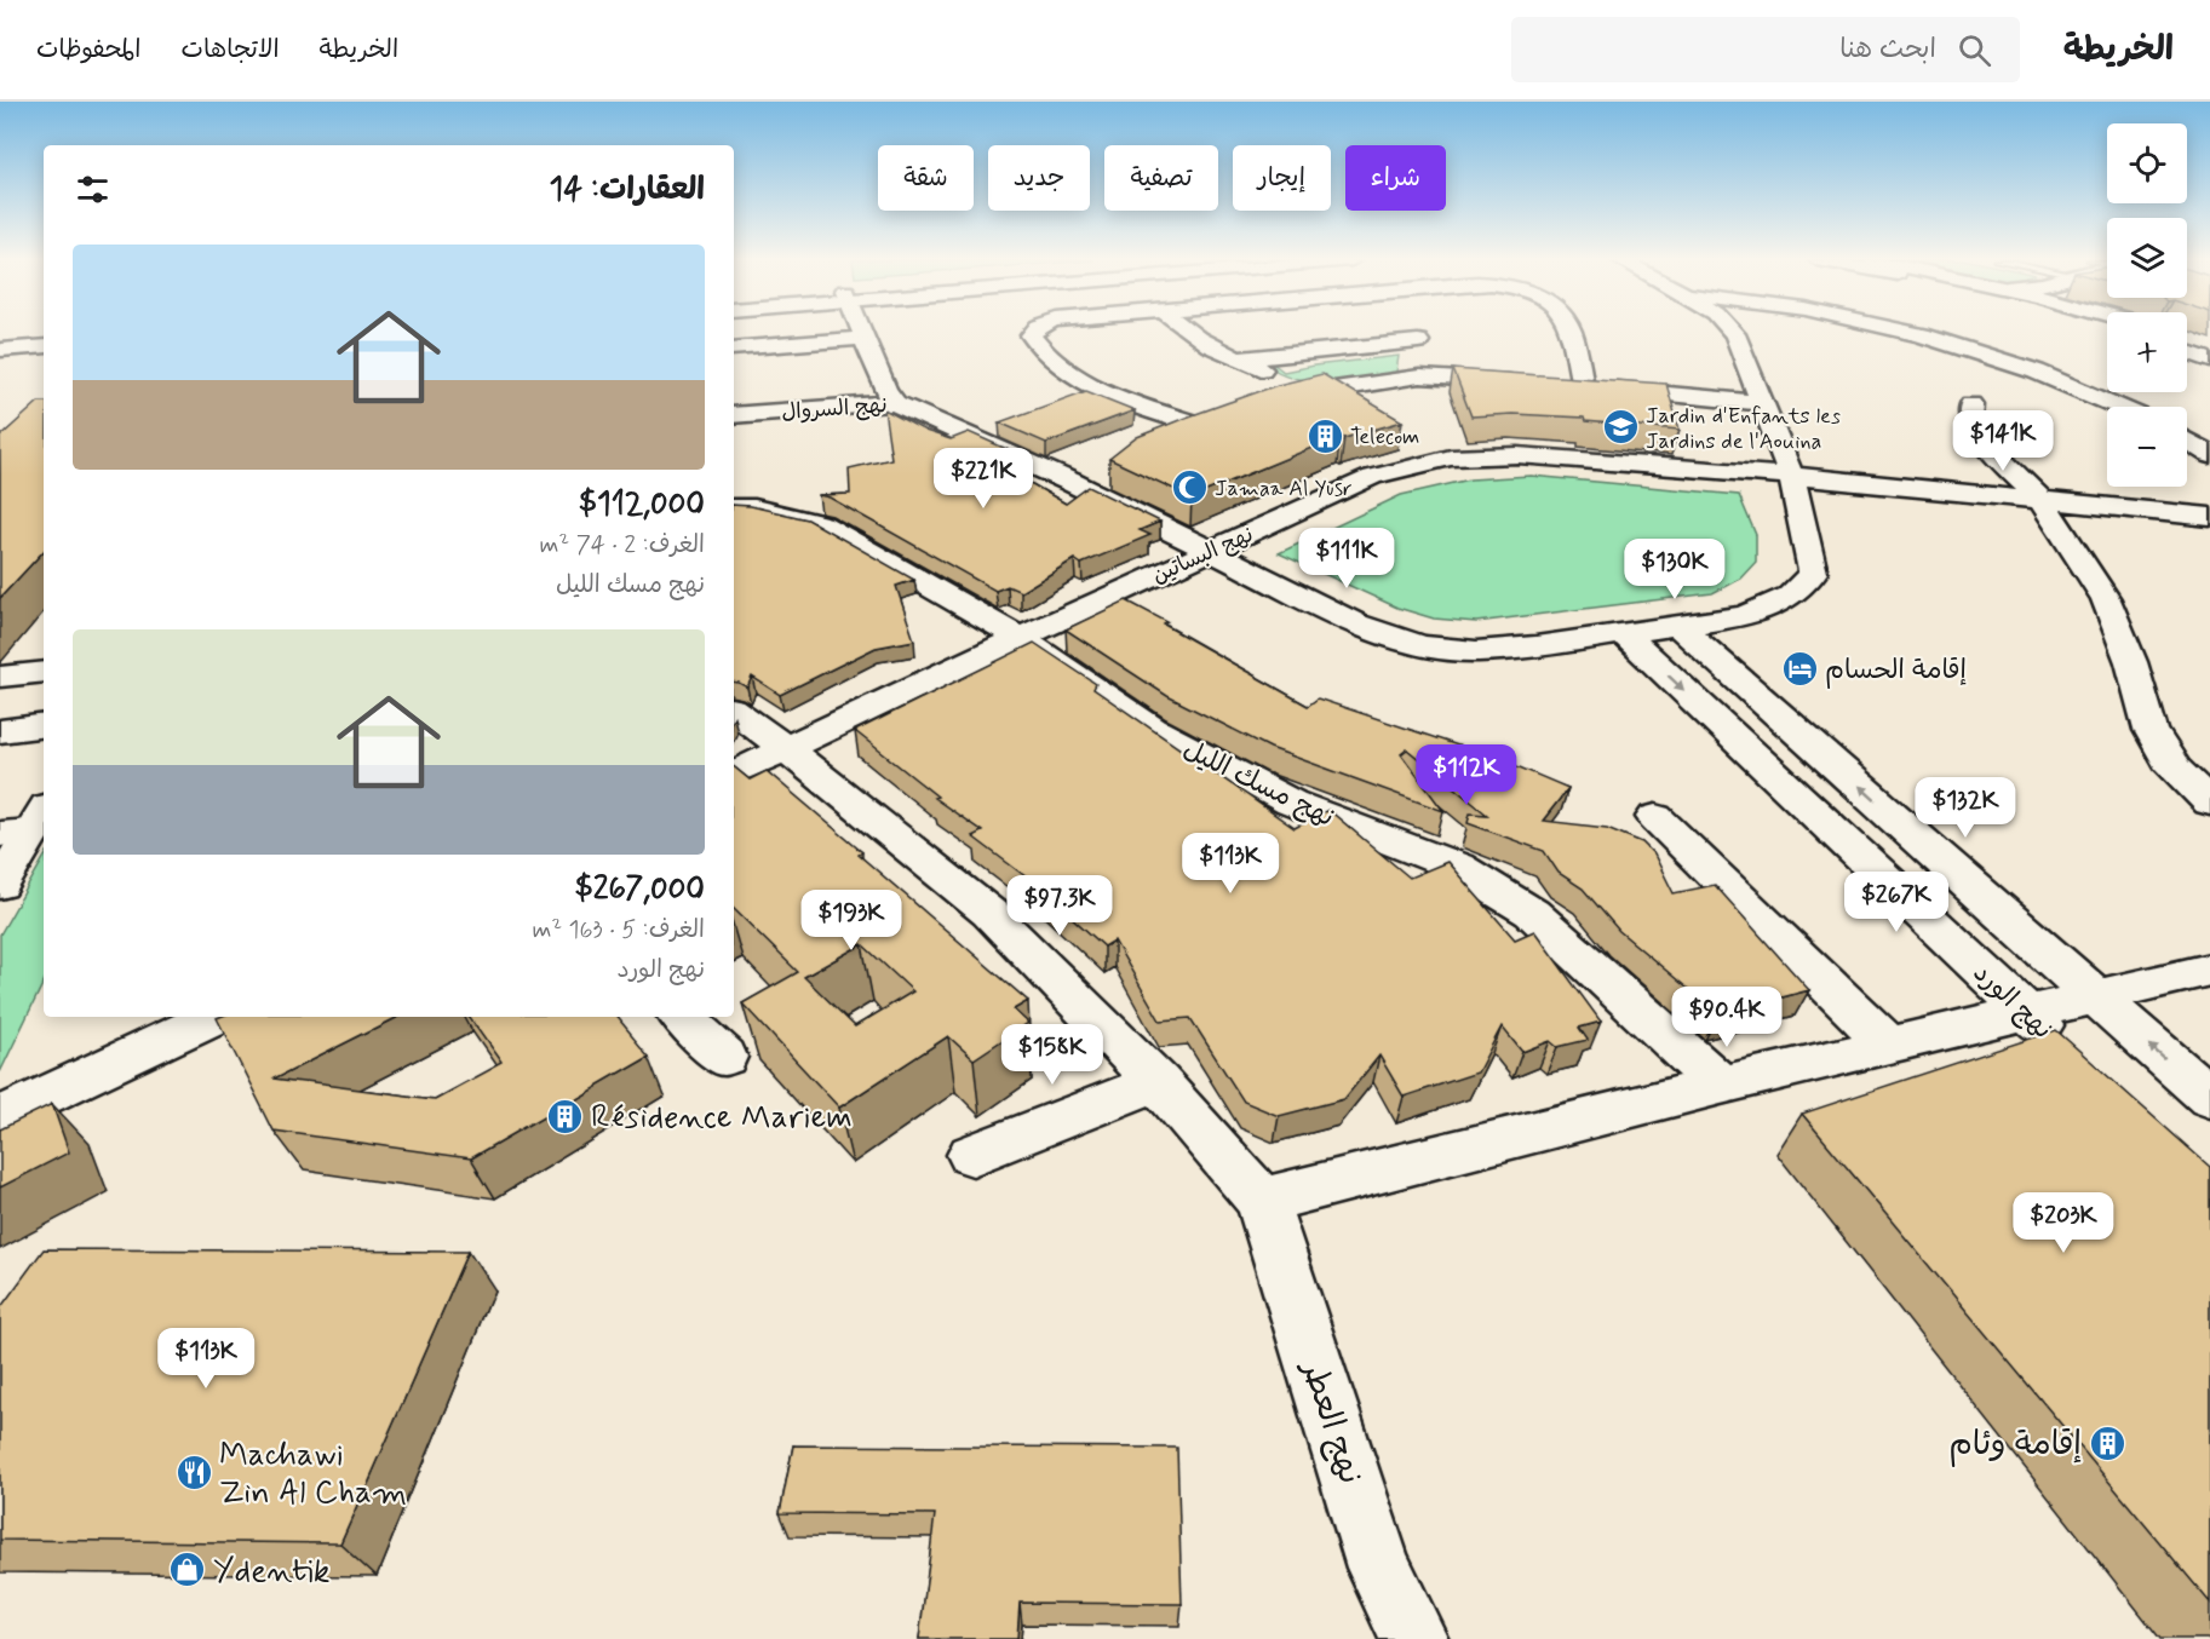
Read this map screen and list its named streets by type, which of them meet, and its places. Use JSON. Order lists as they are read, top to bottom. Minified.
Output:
{"streets":{"street":["نهج السروال","نهج البساتين","نهج مسك الليل","نهج الورد","نهج العطر"]},"crossings":[["نهج السروال","نهج البساتين"],["نهج السروال","نهج الورد"],["نهج البساتين","نهج مسك الليل"]],"places":{"school or university":["Jardin d'Enfants les Jardins de l'Aouina"],"building":["Telecom","Résidence Mariem","إقامة وئام"],"mosque":["Jamaa Al Yusr"],"hotel":["إقامة الحسام"],"restaurant":["Machawi Zin Al Cham"],"shop":["Ydentik"]},"page":{"header":"الخريطة","search":"ابحث هنا","nav":["الخريطة","الاتجاهات","المحفوظات"],"map_buttons":["+","−"],"chip":["شراء","إيجار","تصفية","جديد","شقة"],"heading":"العقارات: 14","list":[{"name":"$112,000","note":"الغرف: 2 · 74 m² · نهج مسك الليل"},{"name":"$267,000","note":"الغرف: 5 · 163 m² · نهج الورد"}],"price":["$141K","$221K","$111K","$130K","$112K","$132K","$113K","$267K","$97.3K","$193K","$90.4K","$158K","$203K","$113K"]}}
